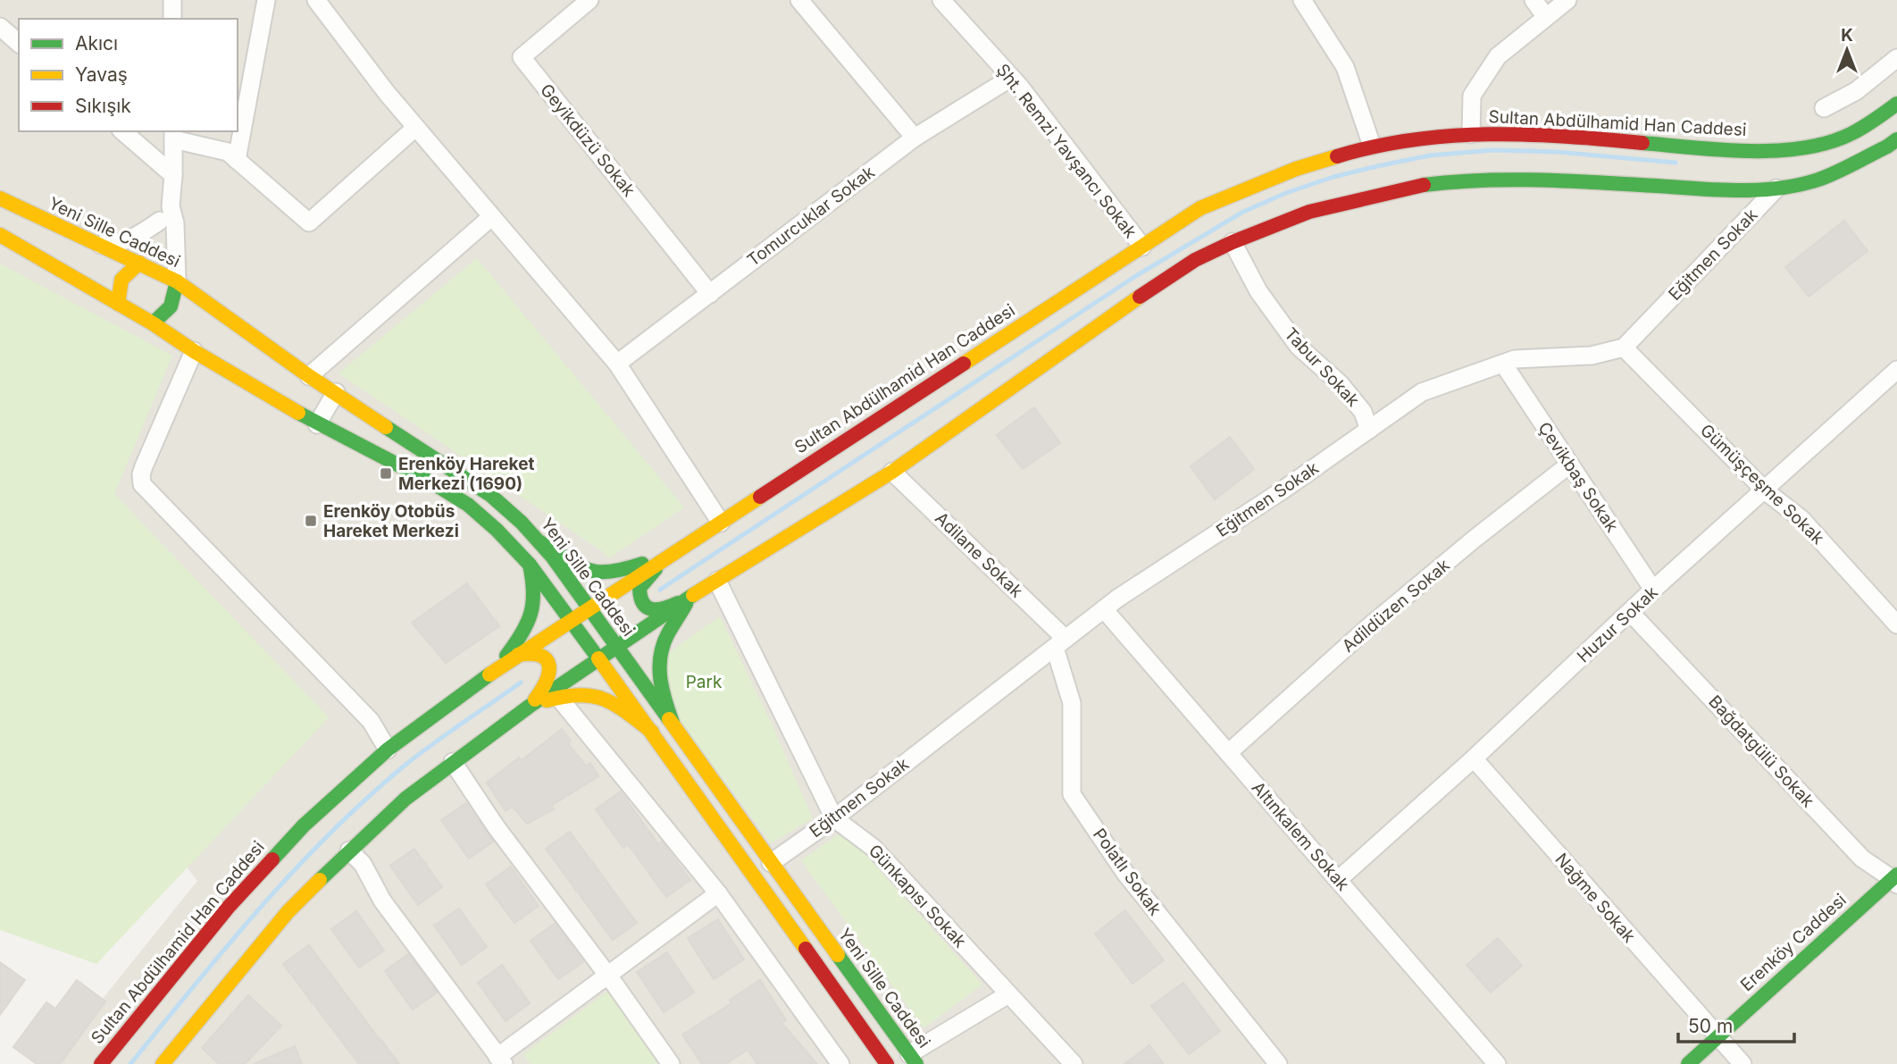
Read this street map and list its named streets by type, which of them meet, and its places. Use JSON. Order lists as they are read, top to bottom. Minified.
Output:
{"streets":{"main road":["Sultan Abdülhamid Han Caddesi","Yeni Sille Caddesi","Erenköy Caddesi"],"street":["Geyikdüzü Sokak","Şht. Remzi Yavşancı Sokak","Tomurcuklar Sokak","Eğitmen Sokak","Tabur Sokak","Çevikbaş Sokak","Gümüşçeşme Sokak","Adilane Sokak","Adildüzen Sokak","Huzur Sokak","Bağdatgülü Sokak","Altınkalem Sokak","Polatlı Sokak","Günkapısı Sokak","Nağme Sokak"]},"crossings":[["Sultan Abdülhamid Han Caddesi","Şht. Remzi Yavşancı Sokak"],["Sultan Abdülhamid Han Caddesi","Yeni Sille Caddesi"],["Geyikdüzü Sokak","Tomurcuklar Sokak"],["Şht. Remzi Yavşancı Sokak","Tomurcuklar Sokak"],["Yeni Sille Caddesi","Eğitmen Sokak"],["Eğitmen Sokak","Tabur Sokak"],["Eğitmen Sokak","Çevikbaş Sokak"],["Eğitmen Sokak","Gümüşçeşme Sokak"],["Eğitmen Sokak","Adilane Sokak"],["Eğitmen Sokak","Altınkalem Sokak"],["Eğitmen Sokak","Polatlı Sokak"],["Eğitmen Sokak","Günkapısı Sokak"],["Çevikbaş Sokak","Adildüzen Sokak"],["Çevikbaş Sokak","Huzur Sokak"],["Gümüşçeşme Sokak","Huzur Sokak"],["Adilane Sokak","Polatlı Sokak"],["Adildüzen Sokak","Altınkalem Sokak"],["Huzur Sokak","Bağdatgülü Sokak"],["Huzur Sokak","Altınkalem Sokak"],["Huzur Sokak","Nağme Sokak"],["Bağdatgülü Sokak","Erenköy Caddesi"],["Nağme Sokak","Erenköy Caddesi"]],"parks":["Park"],"places":{"transit":["Erenköy Hareket Merkezi (1690)","Erenköy Otobüs Hareket Merkezi"]},"legend":["Akıcı","Yavaş","Sıkışık"],"scale_bar":"50 m","north":"top"}
